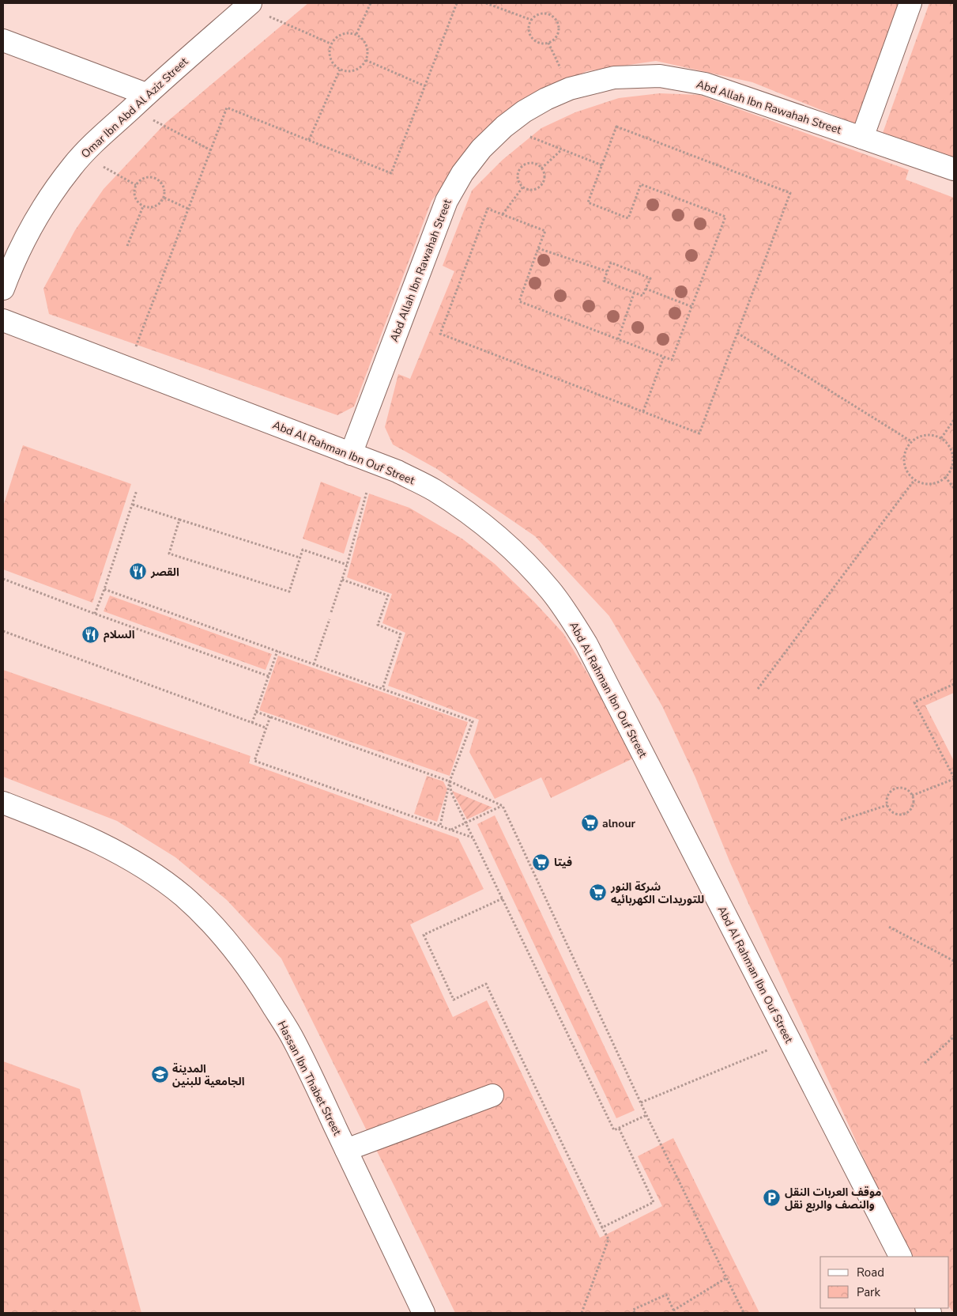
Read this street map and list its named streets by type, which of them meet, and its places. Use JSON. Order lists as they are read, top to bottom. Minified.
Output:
{"streets":{"street":["Abd Allah Ibn Rawahah Street","Omar Ibn Abd Al Aziz Street","Abd Al Rahman Ibn Ouf Street","Hassan Ibn Thabet Street"]},"crossings":[["Abd Allah Ibn Rawahah Street","Abd Al Rahman Ibn Ouf Street"]],"places":{"restaurant":["القصر","السلام"],"supermarket":["alnour","فيتا","شركة النور للتوريدات الكهربائيه"],"school or university":["المدينة الجامعية للبنين"],"parking":["موقف العربات النقل والنصف والربع نقل"]},"legend":["Road","Park"]}
